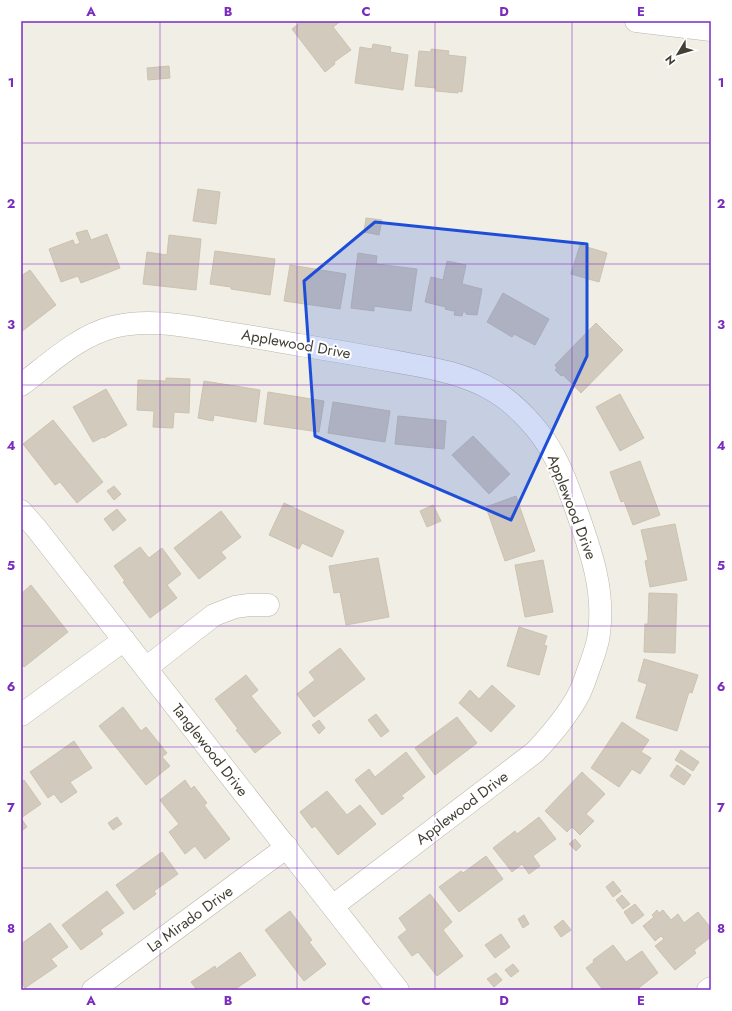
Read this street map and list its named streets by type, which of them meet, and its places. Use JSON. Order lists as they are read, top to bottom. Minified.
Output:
{"streets":{"street":["Applewood Drive","Tanglewood Drive","La Mirado Drive"]},"crossings":[["Applewood Drive","Tanglewood Drive"],["Tanglewood Drive","La Mirado Drive"]],"north":"bottom left","grid":{"columns":["A","B","C","D","E"],"rows":["1","2","3","4","5","6","7","8"]}}
